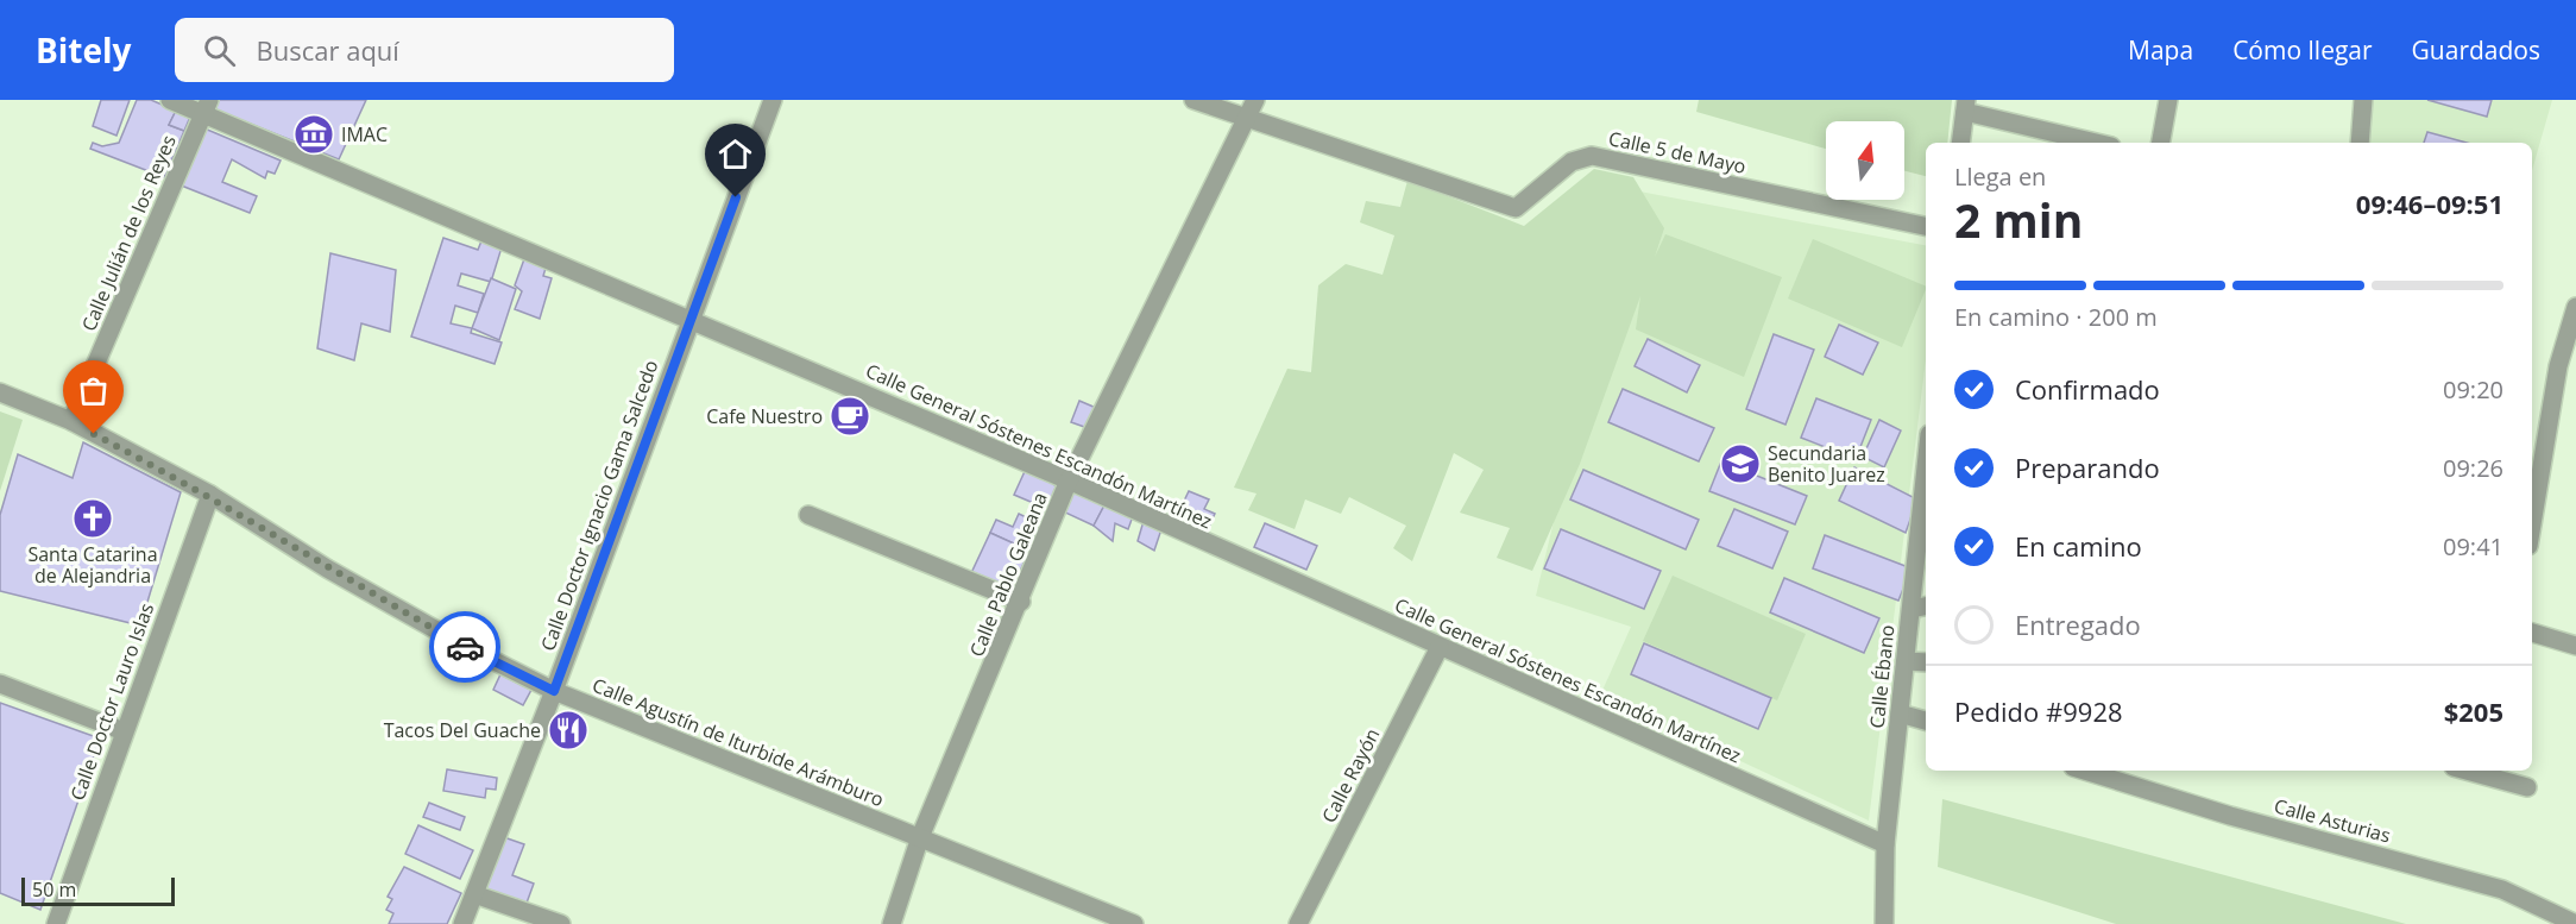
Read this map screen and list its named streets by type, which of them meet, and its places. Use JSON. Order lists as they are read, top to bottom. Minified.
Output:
{"streets":{"street":["Calle 5 de Mayo","Calle Julián de los Reyes","Calle General Sóstenes Escandón Martínez","Calle Doctor Ignacio Gama Salcedo","Calle Pablo Galeana","Calle Ébano","Calle Doctor Lauro Islas","Calle Agustín de Iturbide Arámburo","Calle Rayón","Calle Asturias"]},"crossings":[["Calle 5 de Mayo","Calle Pablo Galeana"],["Calle Julián de los Reyes","Calle General Sóstenes Escandón Martínez"],["Calle Julián de los Reyes","Calle Agustín de Iturbide Arámburo"],["Calle General Sóstenes Escandón Martínez","Calle Doctor Ignacio Gama Salcedo"],["Calle General Sóstenes Escandón Martínez","Calle Pablo Galeana"],["Calle General Sóstenes Escandón Martínez","Calle Ébano"],["Calle General Sóstenes Escandón Martínez","Calle Rayón"],["Calle Doctor Ignacio Gama Salcedo","Calle Agustín de Iturbide Arámburo"],["Calle Pablo Galeana","Calle Agustín de Iturbide Arámburo"],["Calle Doctor Lauro Islas","Calle Agustín de Iturbide Arámburo"]],"places":{"museum":["IMAC"],"cafe":["Cafe Nuestro"],"school or university":["Secundaria Benito Juarez"],"church":["Santa Catarina de Alejandria"],"restaurant":["Tacos Del Guache"]},"scale_bar":"50 m","north":"top","page":{"header":"Bitely","search":"Buscar aquí","nav":["Mapa","Cómo llegar","Guardados"],"heading":["2 min","Llega en","09:46–09:51"],"panel":["Pedido #9928","$205"],"bar":"En camino · 200 m","list":[["Confirmado","09:20"],["Preparando","09:26"],["En camino","09:41"],"Entregado"],"scale":"50 m"}}
